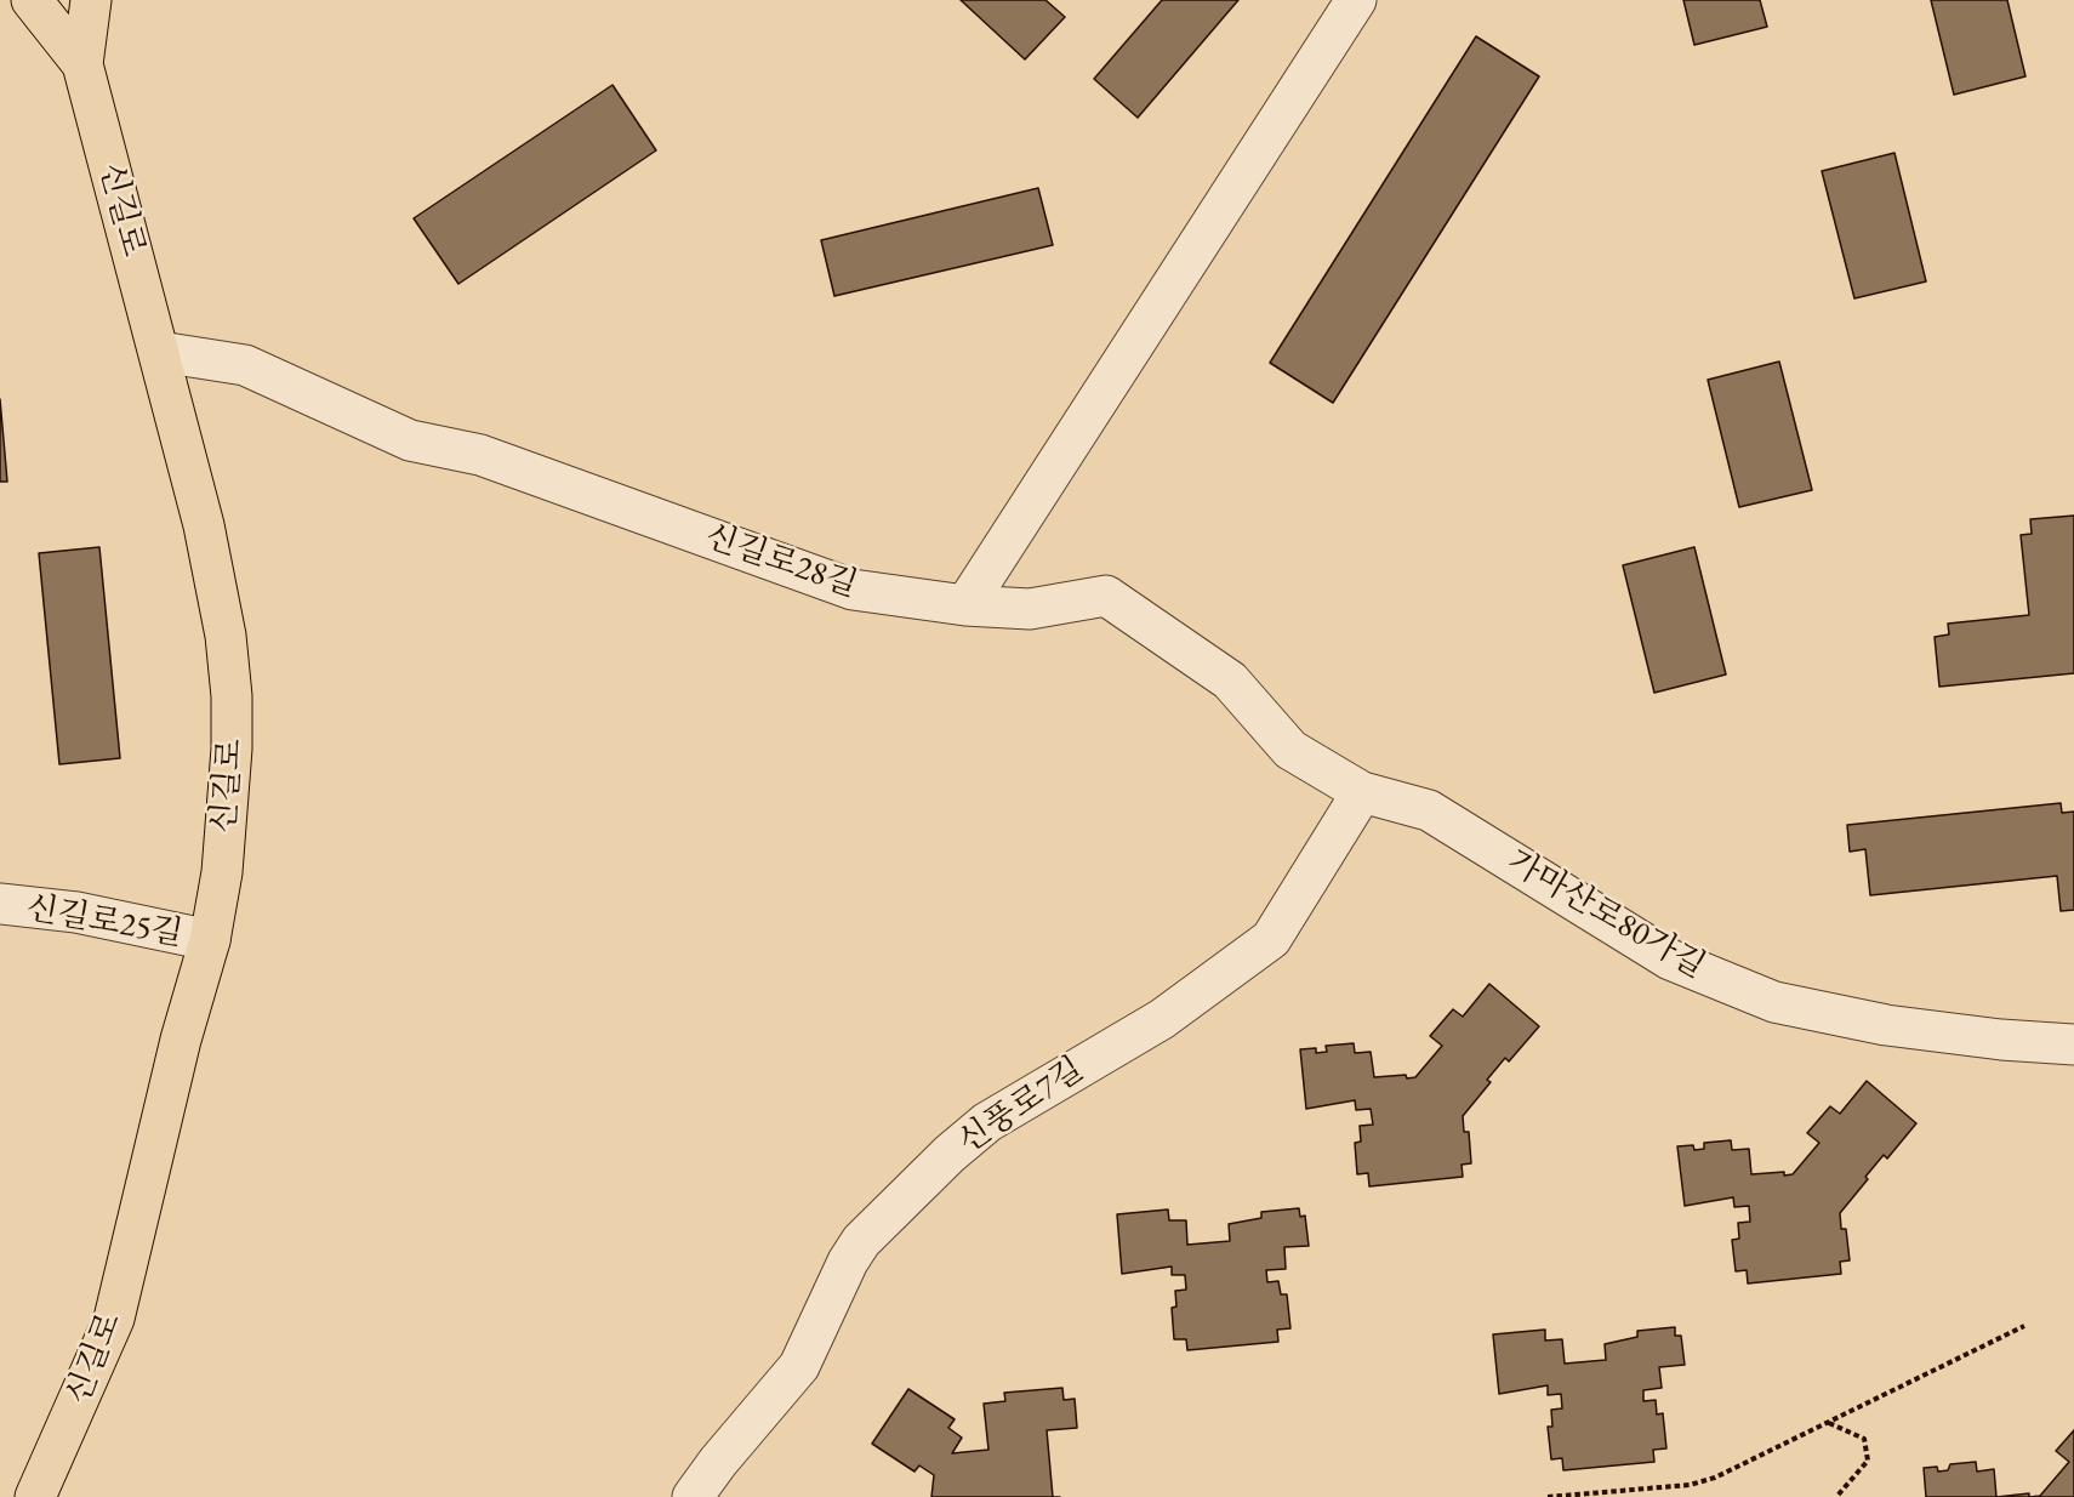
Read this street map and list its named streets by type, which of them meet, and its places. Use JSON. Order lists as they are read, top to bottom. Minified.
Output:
{"streets":{"main road":["신길로"],"street":["신길로28길","가마산로80가길","신길로25길","신풍로7길"]},"crossings":[["신길로","신길로28길"],["신길로","신길로25길"],["신길로28길","가마산로80가길"],["신길로28길","신풍로7길"],["가마산로80가길","신풍로7길"]]}
